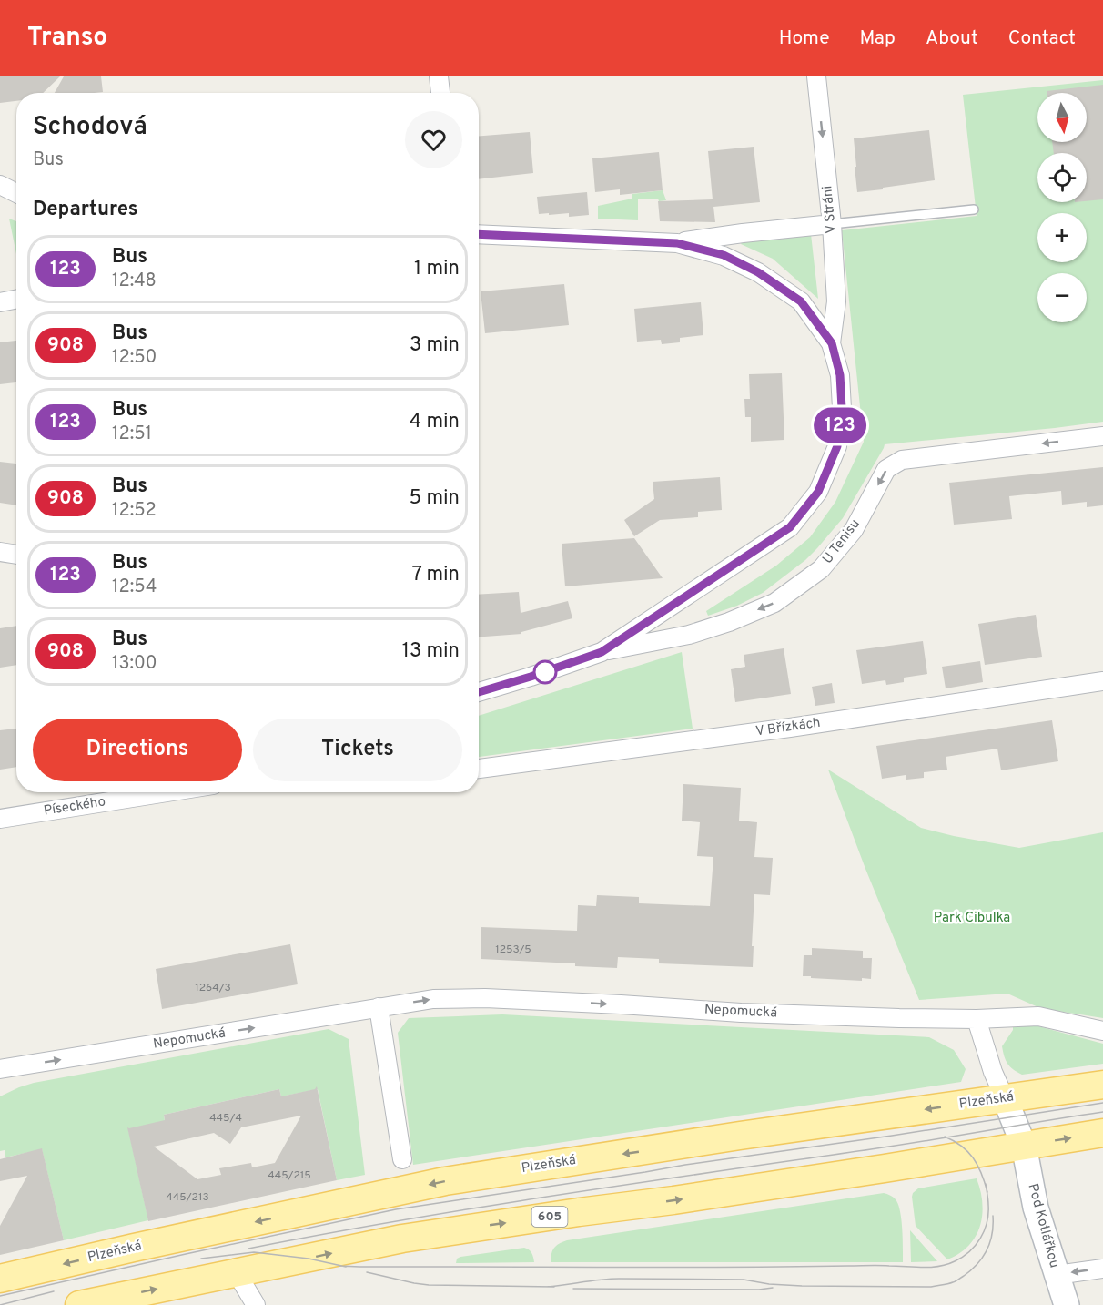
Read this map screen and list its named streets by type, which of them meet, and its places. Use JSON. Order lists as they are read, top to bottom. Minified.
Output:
{"streets":{"main road":["Plzeňská","605"],"street":["V Stráni","U Tenisu","V Břízkách","Píseckého","Nepomucká","Pod Kotlářkou"]},"crossings":[["Plzeňská","Pod Kotlářkou"],["605","Pod Kotlářkou"]],"one_way":["V Stráni","U Tenisu","Nepomucká"],"parks":["Park Cibulka"],"lines":["bus line 123"],"house_numbers":["1253/5","1264/3","445/4","445/215","445/213"],"north":"bottom","page":{"header":"Transo","nav":["Home","Map","About","Contact"],"on_map":"123","map_buttons":["+","−"],"heading":[["Schodová","Bus"],"Departures"],"list":[{"mark":"123","name":"Bus","note":"12:48","value":"1 min"},{"mark":"908","name":"Bus","note":"12:50","value":"3 min"},{"mark":"123","name":"Bus","note":"12:51","value":"4 min"},{"mark":"908","name":"Bus","note":"12:52","value":"5 min"},{"mark":"123","name":"Bus","note":"12:54","value":"7 min"},{"mark":"908","name":"Bus","note":"13:00","value":"13 min"}],"buttons":["Directions","Tickets"]}}
